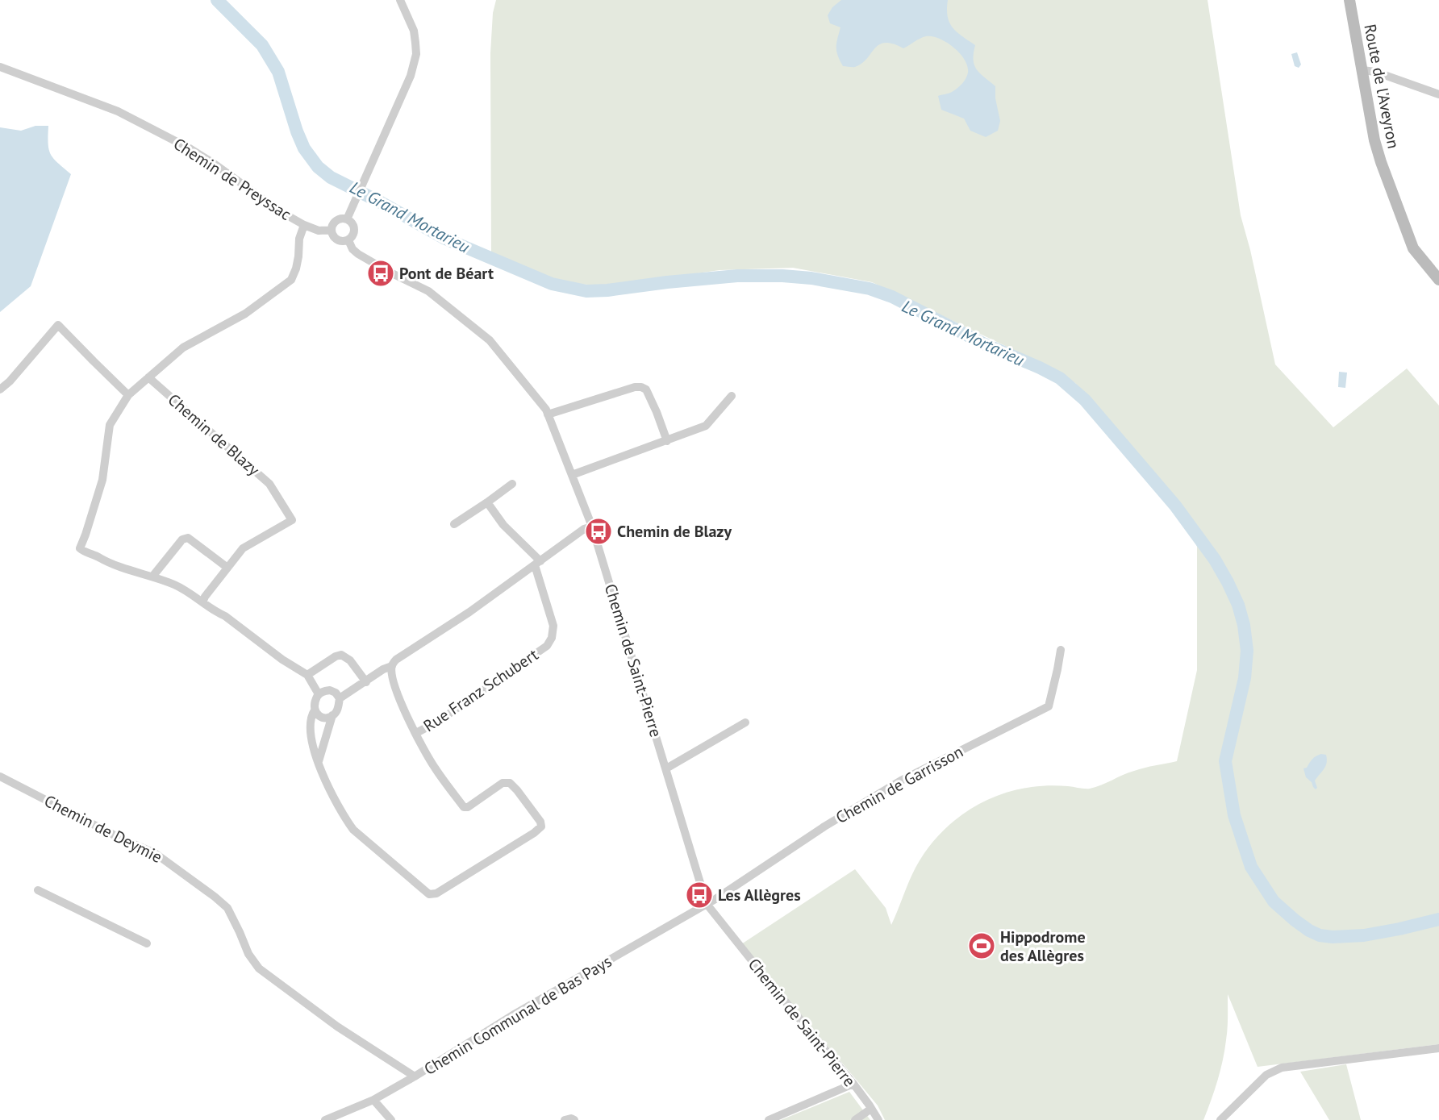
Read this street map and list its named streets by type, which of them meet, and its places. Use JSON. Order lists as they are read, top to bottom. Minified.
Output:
{"streets":{"street":["Route de l'Aveyron","Chemin de Preyssac","Chemin de Blazy","Chemin de Saint-Pierre","Rue Franz Schubert","Chemin de Garrisson","Chemin de Deymie","Chemin Communal de Bas Pays"]},"crossings":[["Chemin de Preyssac","Chemin de Saint-Pierre"],["Chemin de Saint-Pierre","Chemin de Garrisson"],["Chemin de Saint-Pierre","Chemin Communal de Bas Pays"],["Chemin de Garrisson","Chemin Communal de Bas Pays"],["Chemin de Deymie","Chemin Communal de Bas Pays"]],"water":["Le Grand Mortarieu"],"places":{"bus stop":["Pont de Béart","Chemin de Blazy","Les Allègres"],"sports":["Hippodrome des Allègres"]}}
